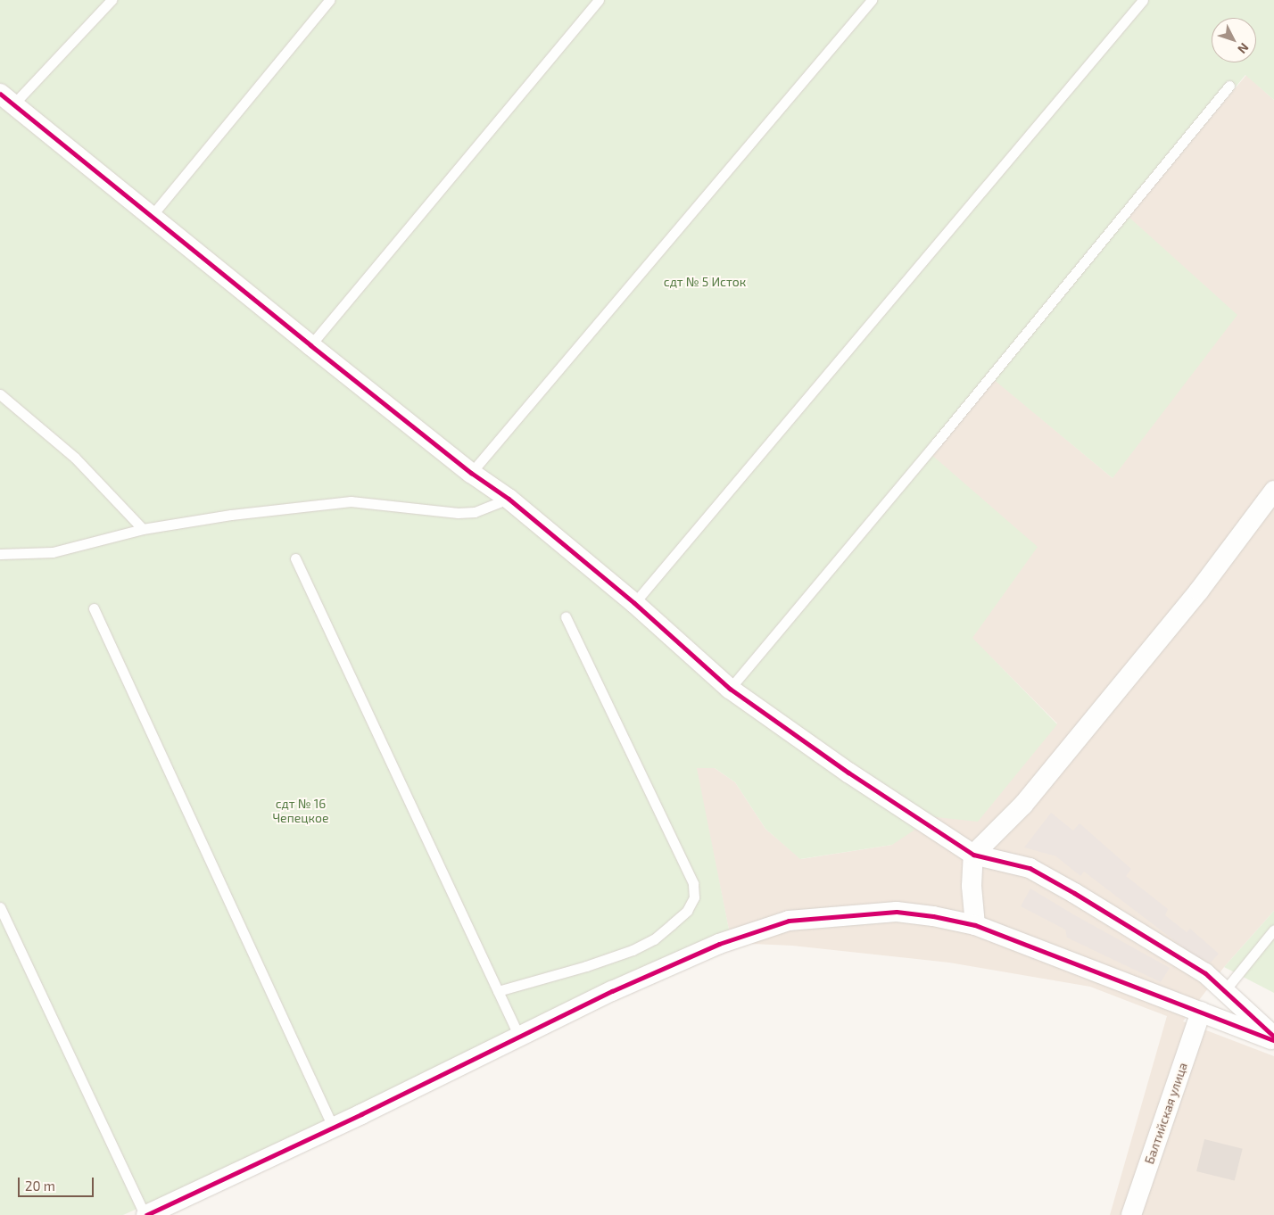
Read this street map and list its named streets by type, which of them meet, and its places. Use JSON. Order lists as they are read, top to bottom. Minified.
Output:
{"streets":{"street":["Балтийская улица"]},"parks":["сдт № 5 Исток","сдт № 16 Чепецкое"],"scale_bar":"20 m","north":"bottom right"}
